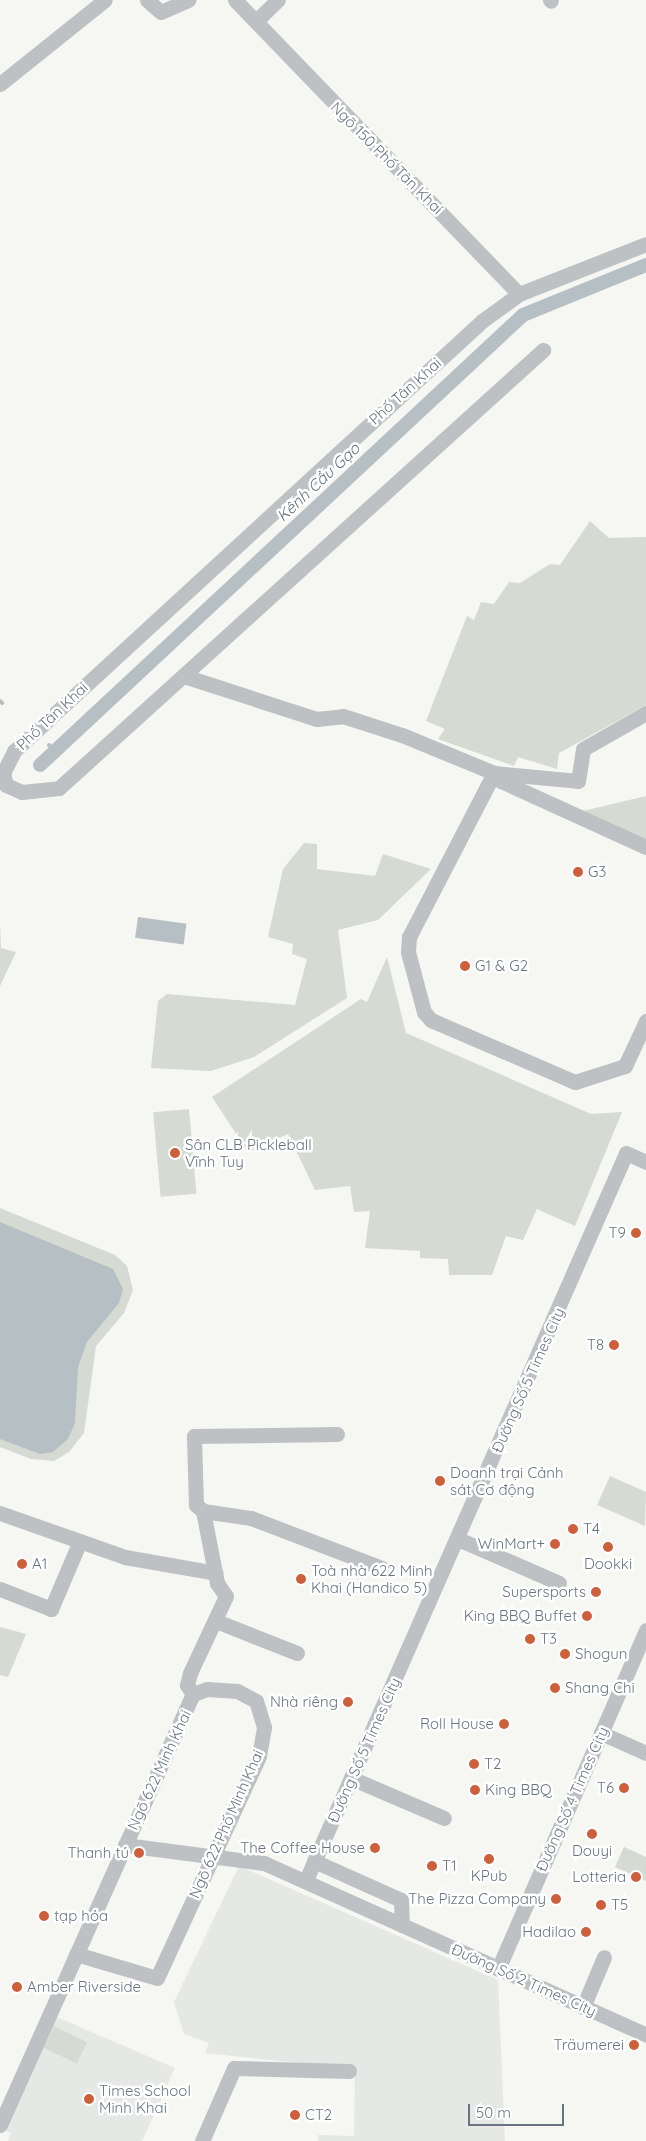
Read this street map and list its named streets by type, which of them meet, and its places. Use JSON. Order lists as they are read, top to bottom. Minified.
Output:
{"streets":{"street":["Ngõ 150 Phố Tân Khai","Phố Tân Khai","Đường Số 5 Times City","Ngõ 622 Minh Khai","Đường Số 4 Times City","Ngõ 622 Phố Minh Khai","Đường Số 2 Times City"]},"crossings":[["Ngõ 150 Phố Tân Khai","Phố Tân Khai"],["Đường Số 5 Times City","Đường Số 2 Times City"],["Ngõ 622 Minh Khai","Ngõ 622 Phố Minh Khai"],["Ngõ 622 Minh Khai","Đường Số 2 Times City"],["Đường Số 4 Times City","Đường Số 2 Times City"],["Ngõ 622 Phố Minh Khai","Đường Số 2 Times City"]],"water":["Kênh Cầu Gạo"],"places":["G3","G1 & G2","Sân CLB Pickleball Vĩnh Tuy","T9","T8","Doanh trại Cảnh sát Cơ động","T4","WinMart+","Dookki","A1","Toà nhà 622 Minh Khai (Handico 5)","Supersports","King BBQ Buffet","T3","Shogun","Shang Chi","Nhà riêng","Roll House","T2","T6","King BBQ","Douyi","The Coffee House","Thanh tú","KPub","T1","Lotteria","The Pizza Company","T5","tạp hóa","Hadilao","Amber Riverside","Träumerei","Times School Minh Khai","CT2"],"scale_bar":"50 m"}
